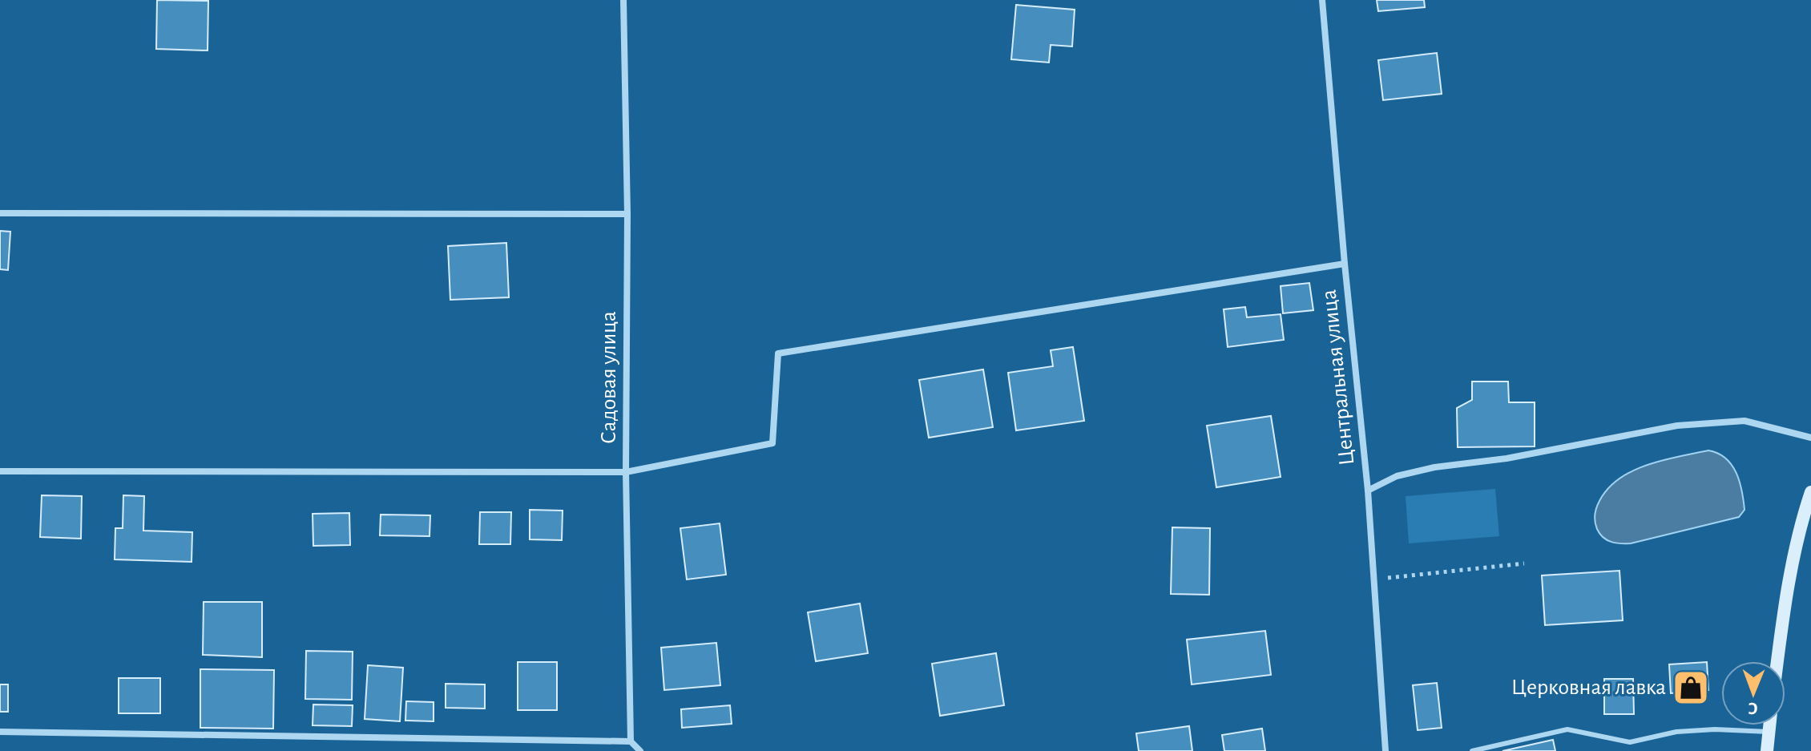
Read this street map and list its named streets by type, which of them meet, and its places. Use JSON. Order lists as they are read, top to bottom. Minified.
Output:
{"streets":{"street":["Садовая улица","Центральная улица"]},"places":{"shop":["Церковная лавка"]},"north":"bottom"}
